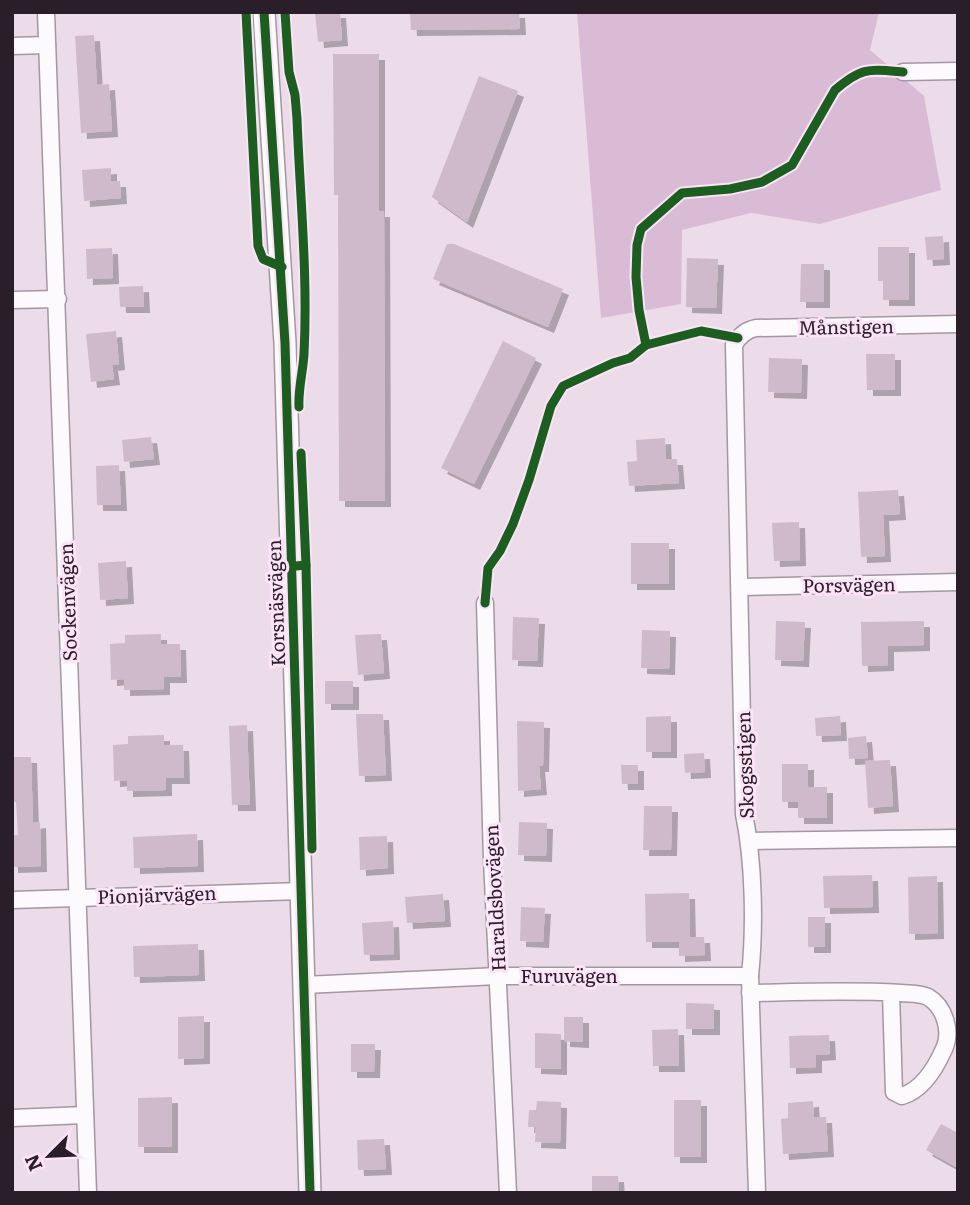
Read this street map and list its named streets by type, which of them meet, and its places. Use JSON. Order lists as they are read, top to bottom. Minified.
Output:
{"streets":{"street":["Månstigen","Porsvägen","Sockenvägen","Korsnäsvägen","Skogsstigen","Pionjärvägen","Haraldsbovägen","Furuvägen"]},"crossings":[["Månstigen","Skogsstigen"],["Porsvägen","Skogsstigen"],["Sockenvägen","Pionjärvägen"],["Korsnäsvägen","Pionjärvägen"],["Korsnäsvägen","Furuvägen"],["Skogsstigen","Furuvägen"],["Haraldsbovägen","Furuvägen"]],"north":"bottom left"}
